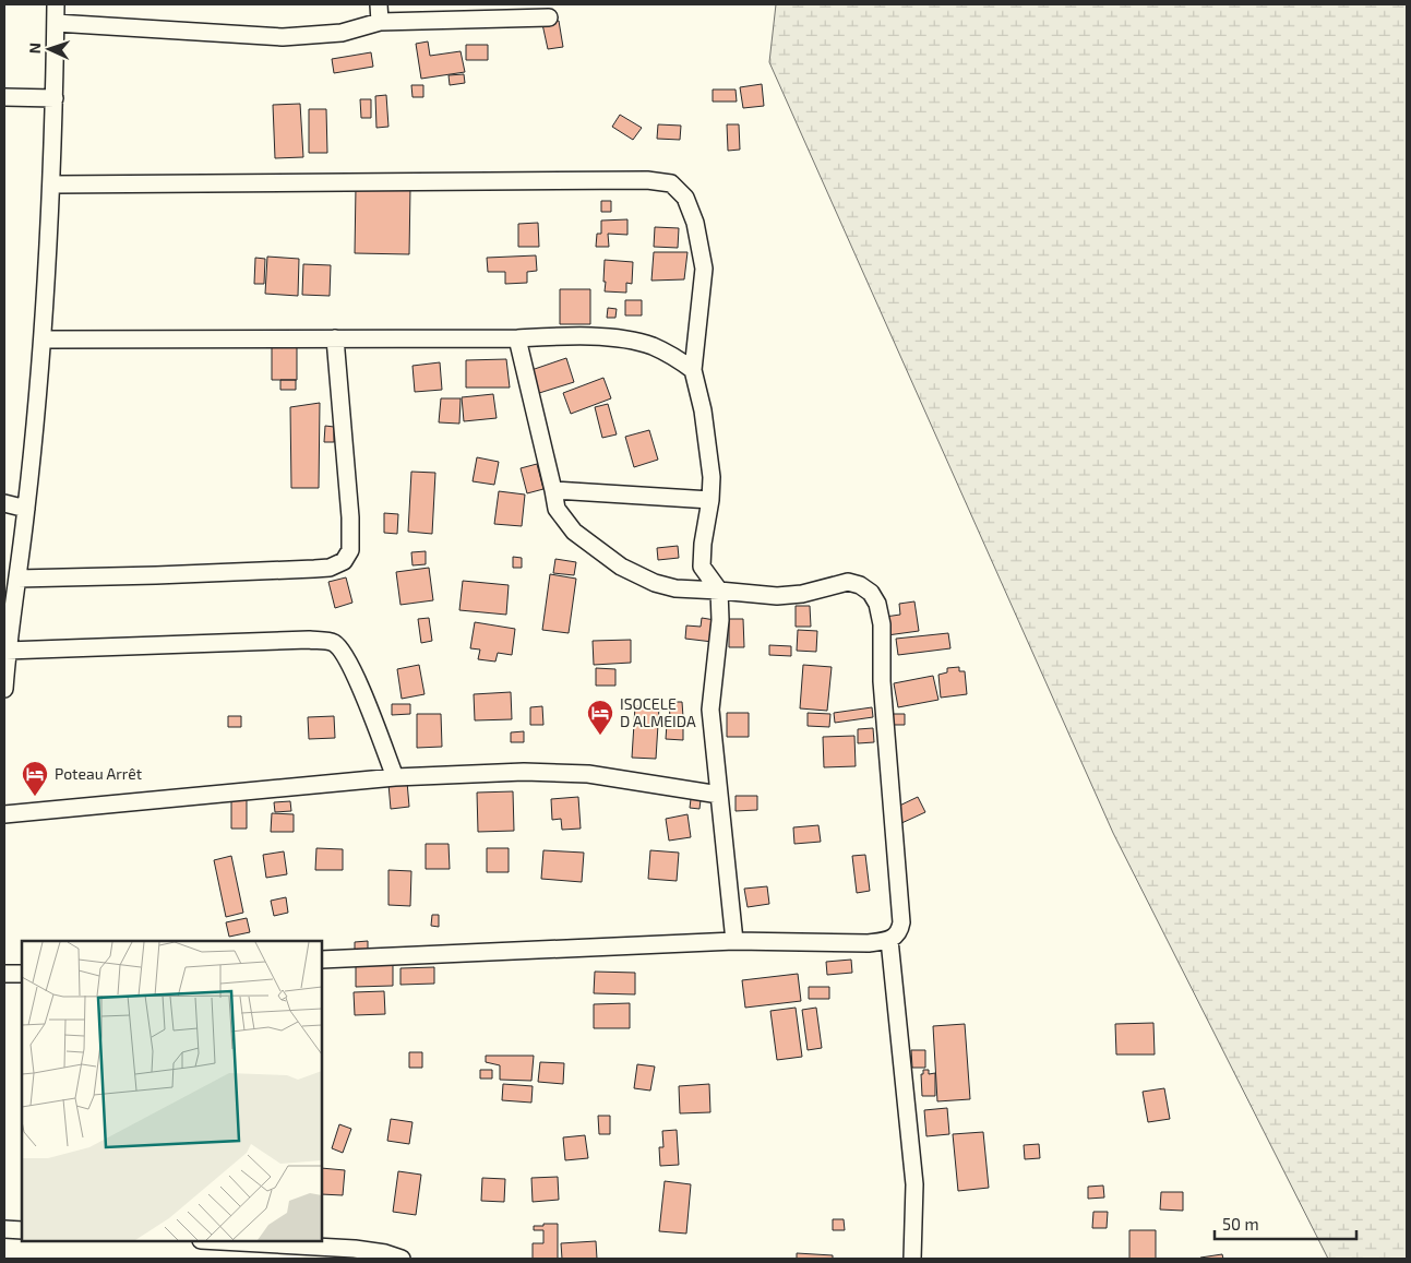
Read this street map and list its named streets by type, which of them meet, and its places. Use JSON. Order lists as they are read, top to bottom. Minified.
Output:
{"places":{"hotel":["ISOCELE D ALMEIDA","Poteau Arrêt"]},"scale_bar":"50 m","north":"left"}
